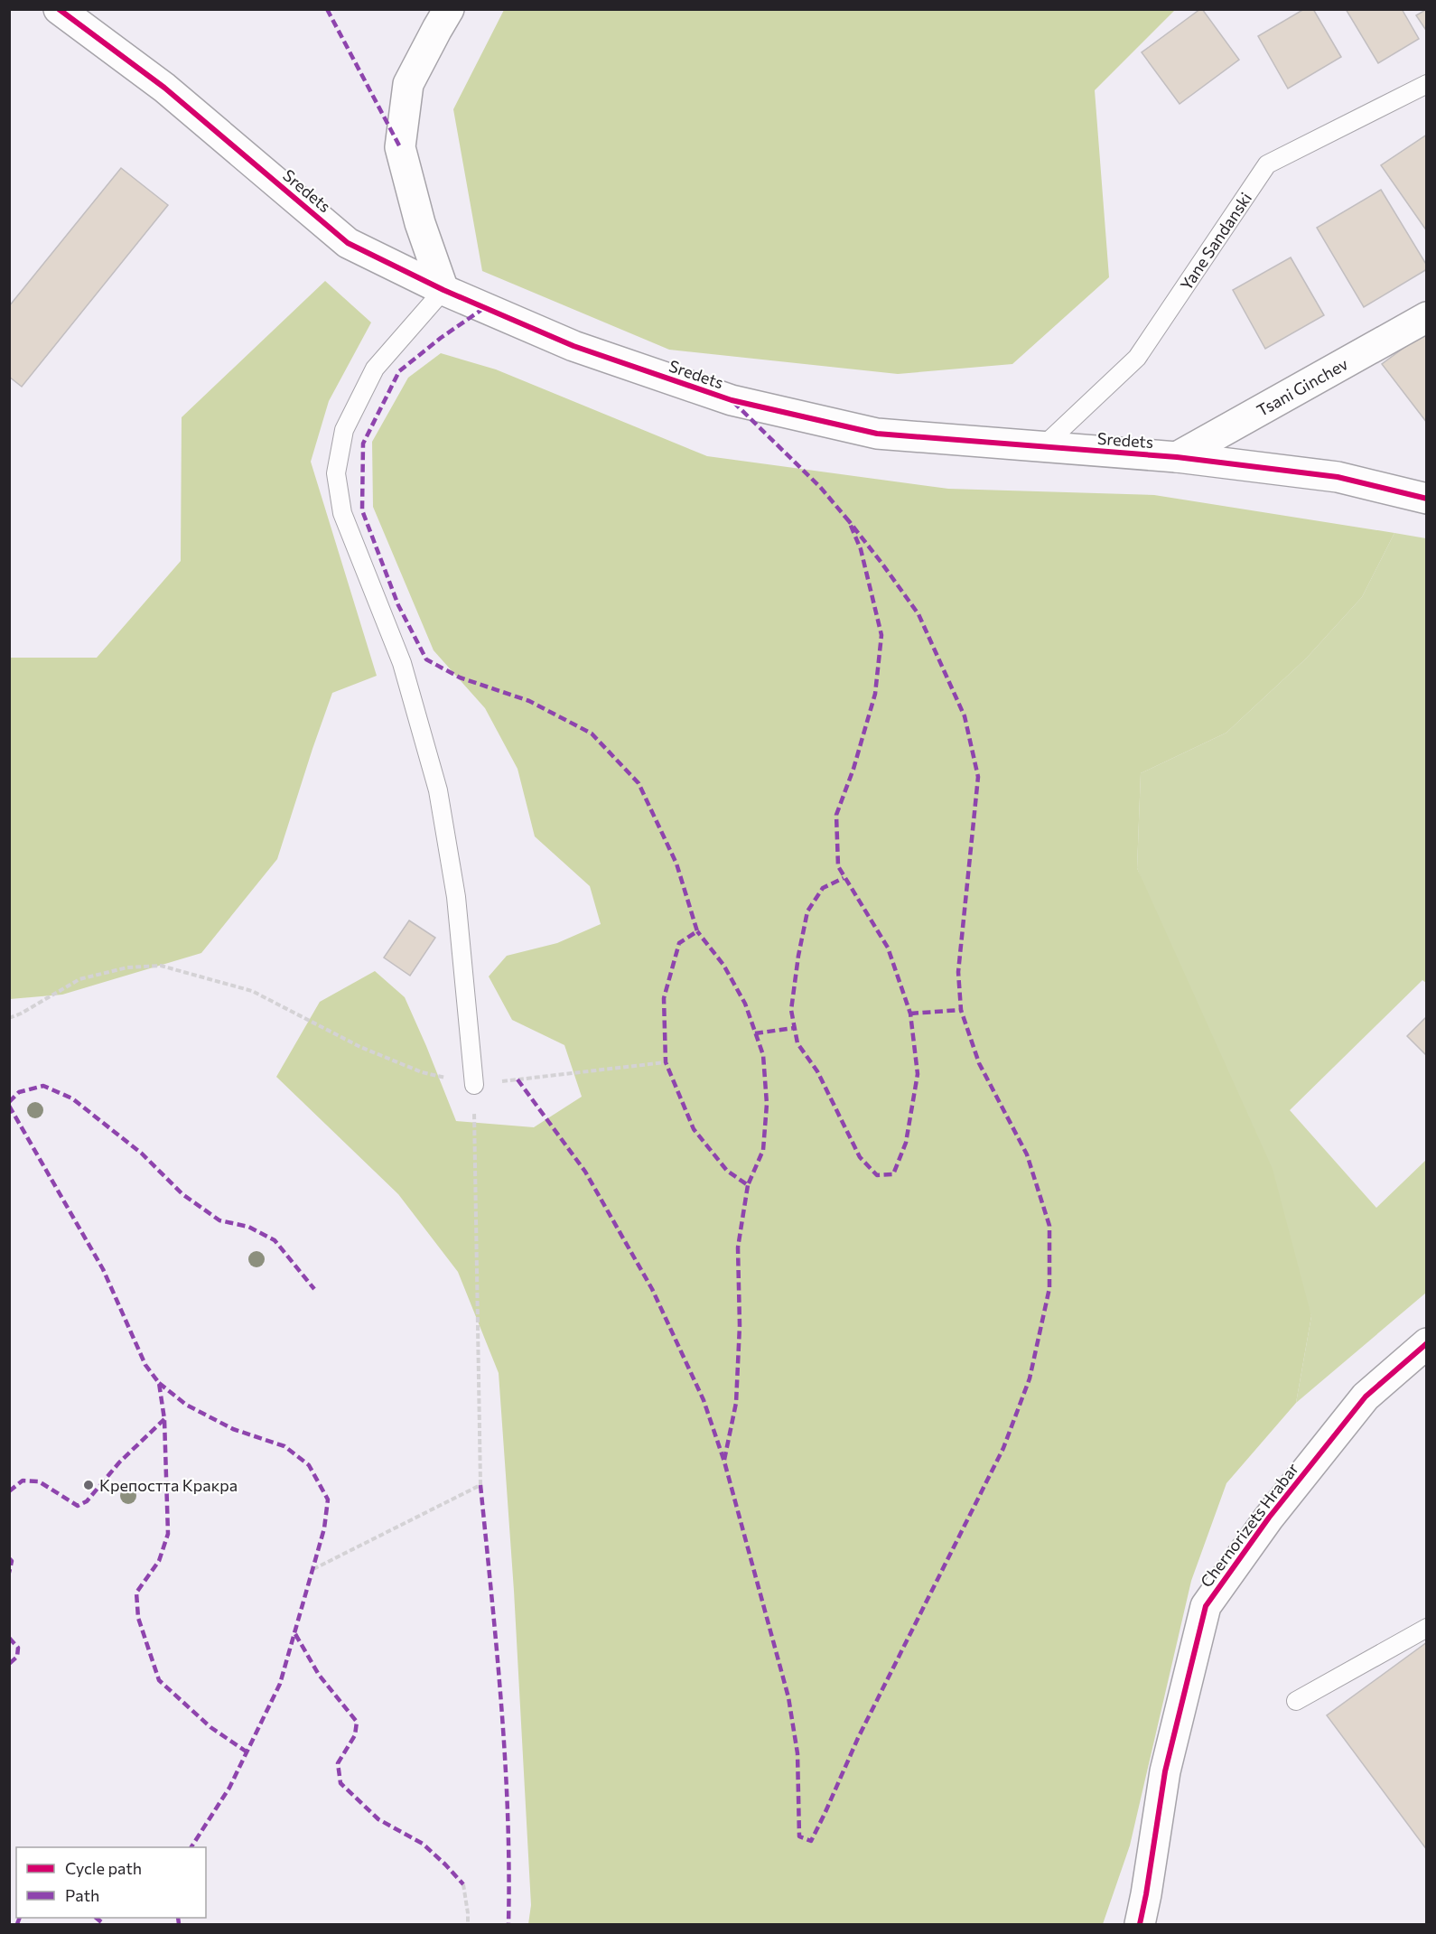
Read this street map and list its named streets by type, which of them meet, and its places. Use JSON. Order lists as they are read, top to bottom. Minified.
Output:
{"streets":{"street":["Sredets","Tsani Ginchev","Chernorizets Hrabar"],"lane":["Yane Sandanski"]},"crossings":[["Sredets","Yane Sandanski"],["Sredets","Tsani Ginchev"]],"places":["Крепостта Кракра"],"legend":["Cycle path","Path"]}
